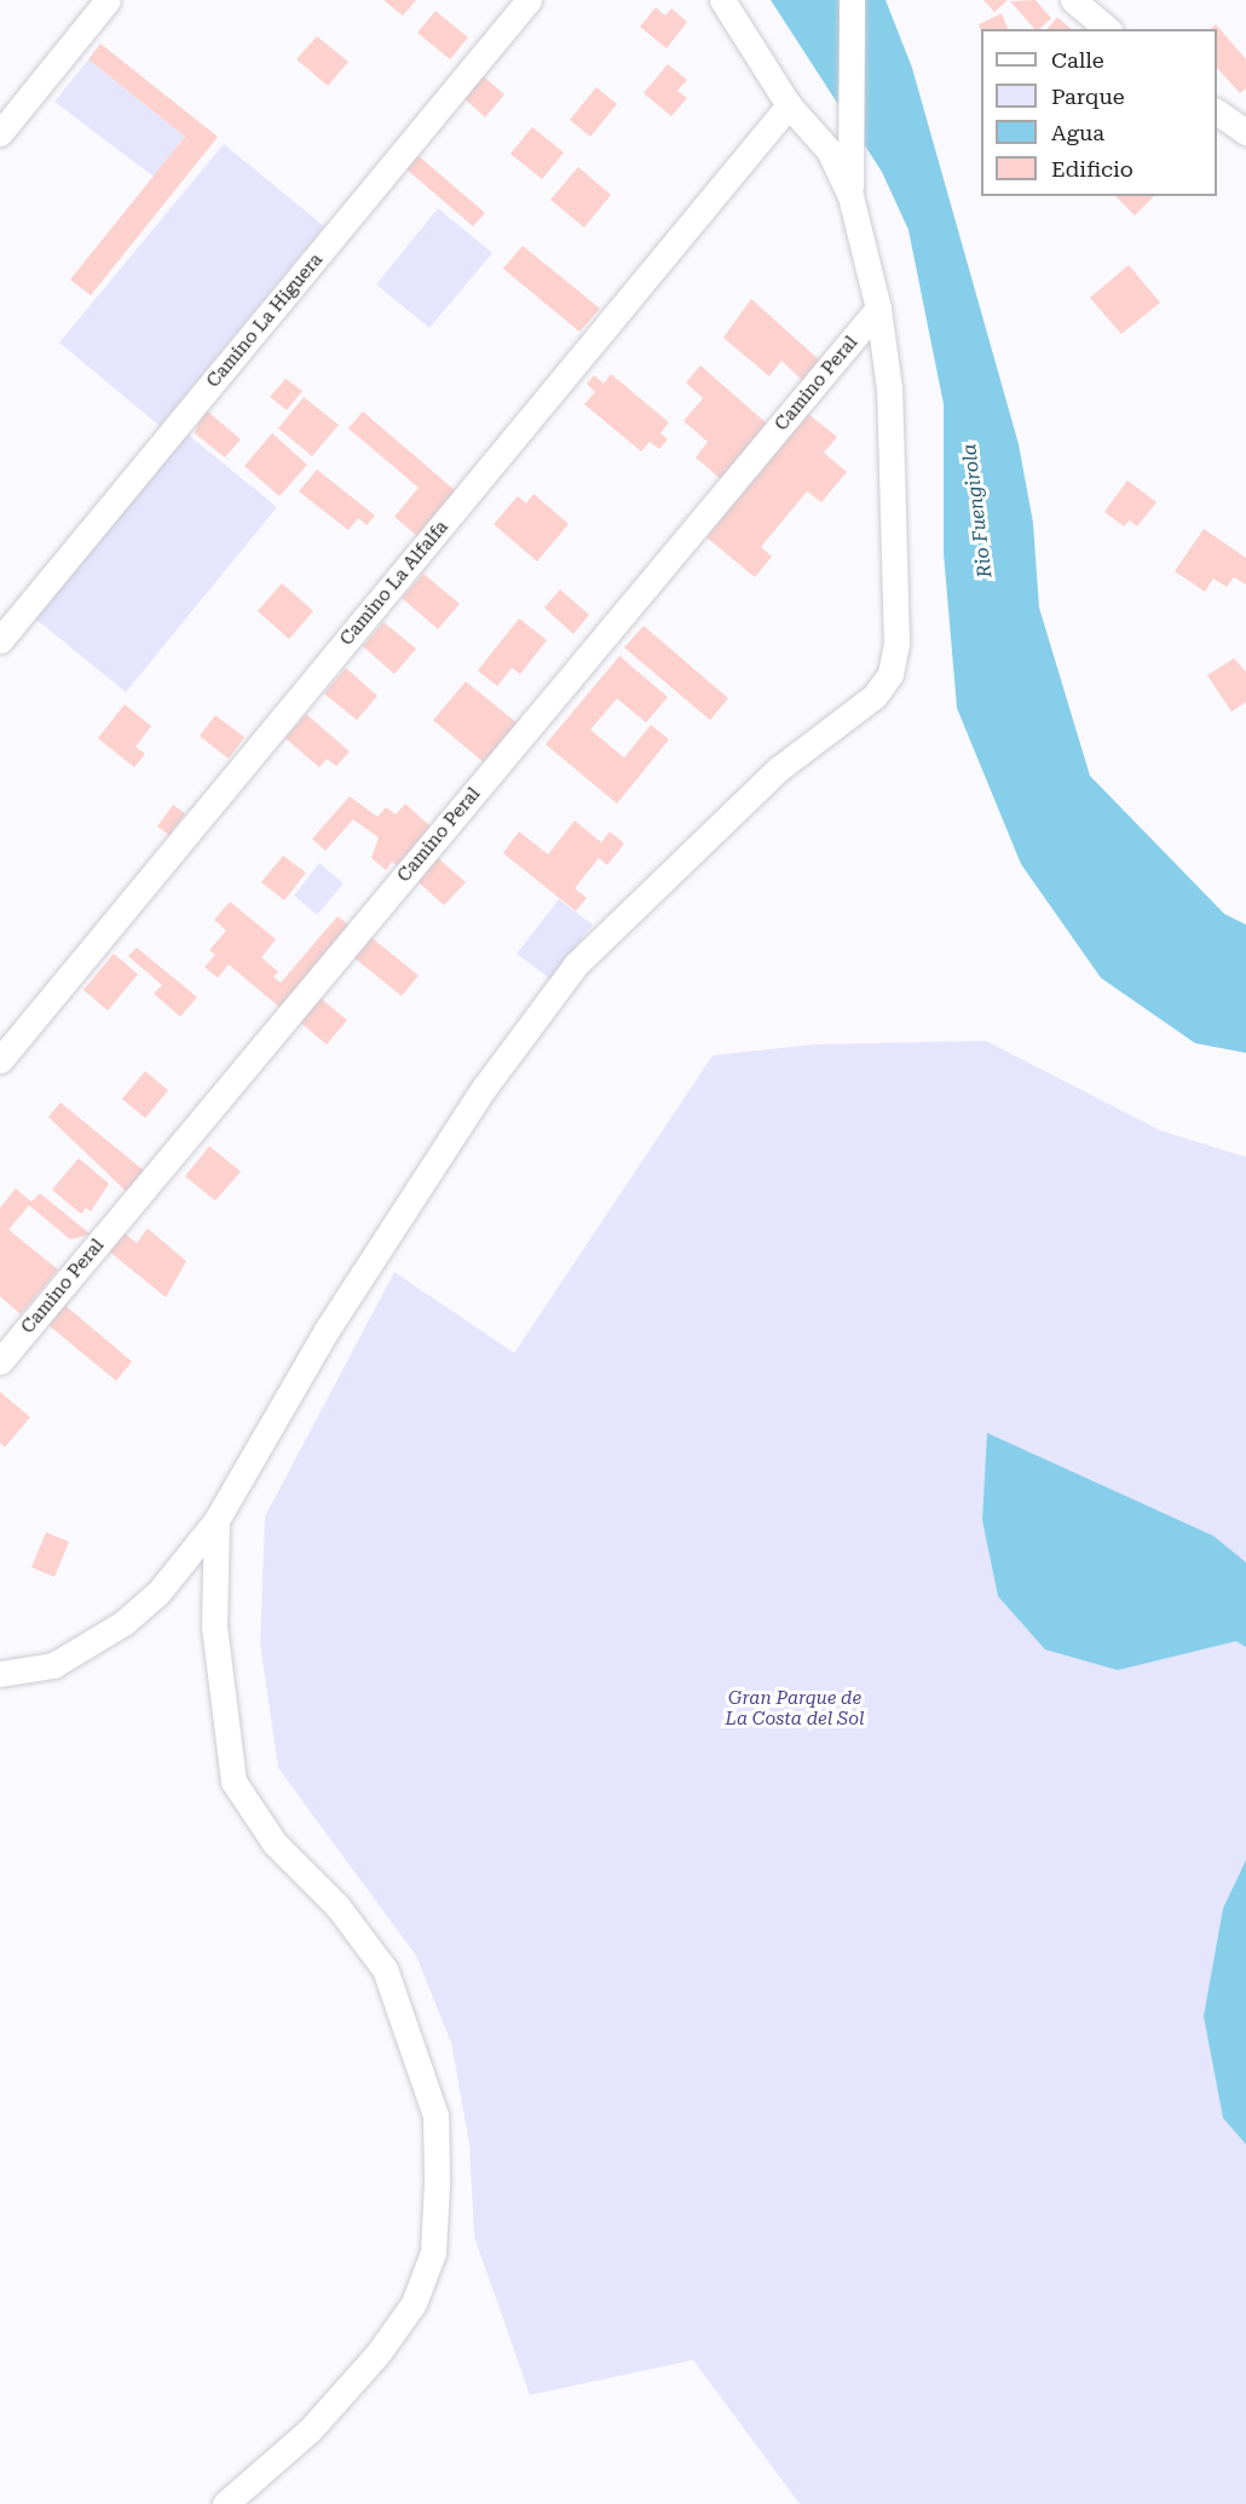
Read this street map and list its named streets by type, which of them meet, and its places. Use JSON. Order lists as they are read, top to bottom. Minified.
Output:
{"streets":{"street":["Camino La Higuera","Camino Peral","Camino La Alfalfa"]},"water":["Rio Fuengirola"],"parks":["Gran Parque de La Costa del Sol"],"legend":["Calle","Parque","Agua","Edificio"]}
